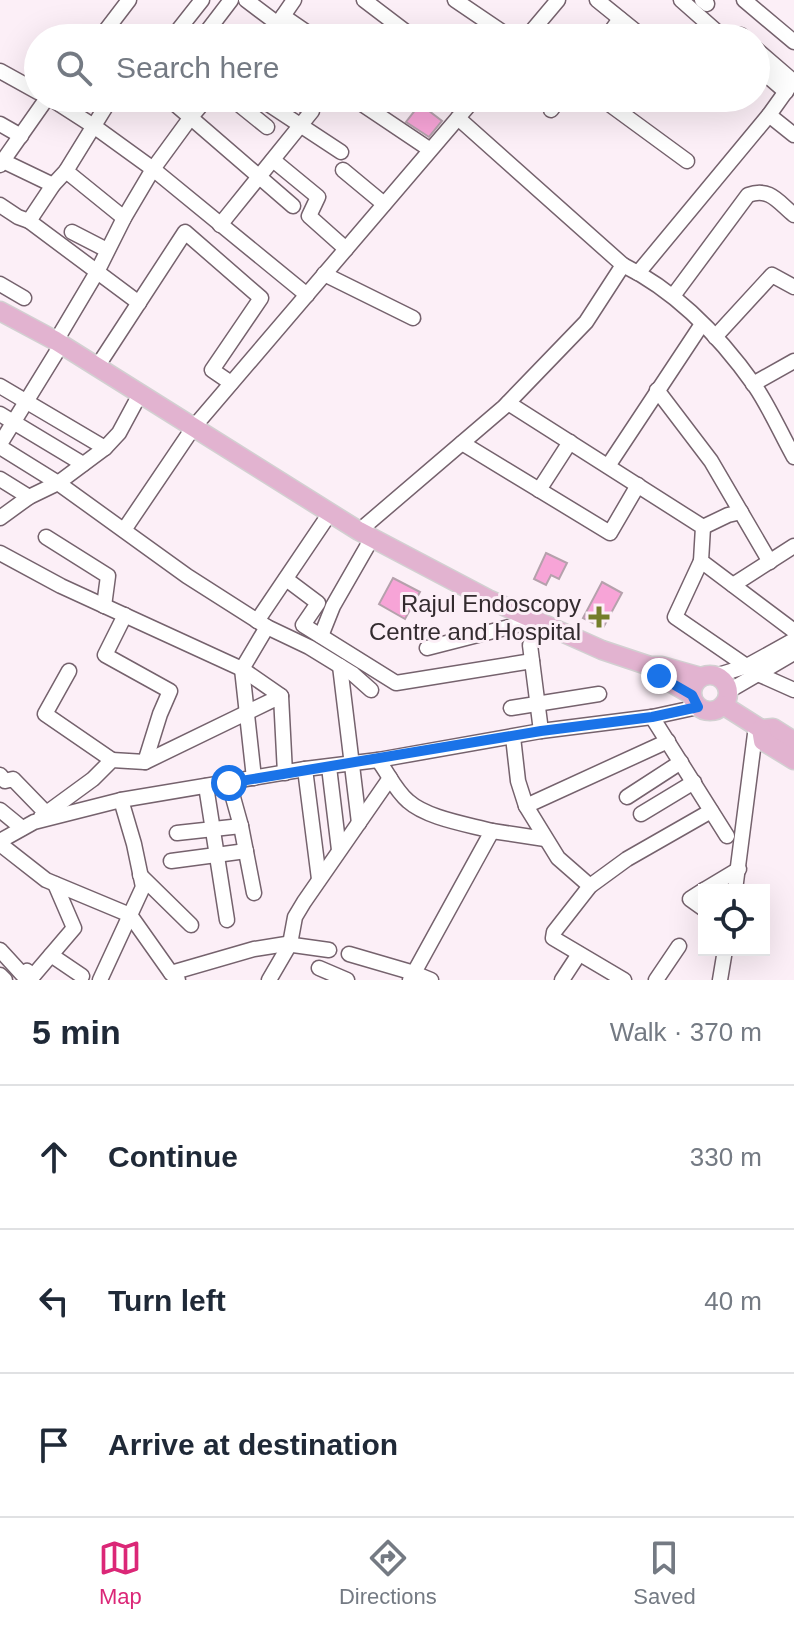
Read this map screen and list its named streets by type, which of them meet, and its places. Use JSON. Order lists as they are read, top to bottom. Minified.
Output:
{"places":{"health":["Rajul Endoscopy Centre and Hospital"]},"page":{"search":"Search here","heading":["5 min","Walk · 370 m"],"list":[["Continue","330 m"],["Turn left","40 m"],"Arrive at destination"],"nav":["Map","Directions","Saved"]}}
